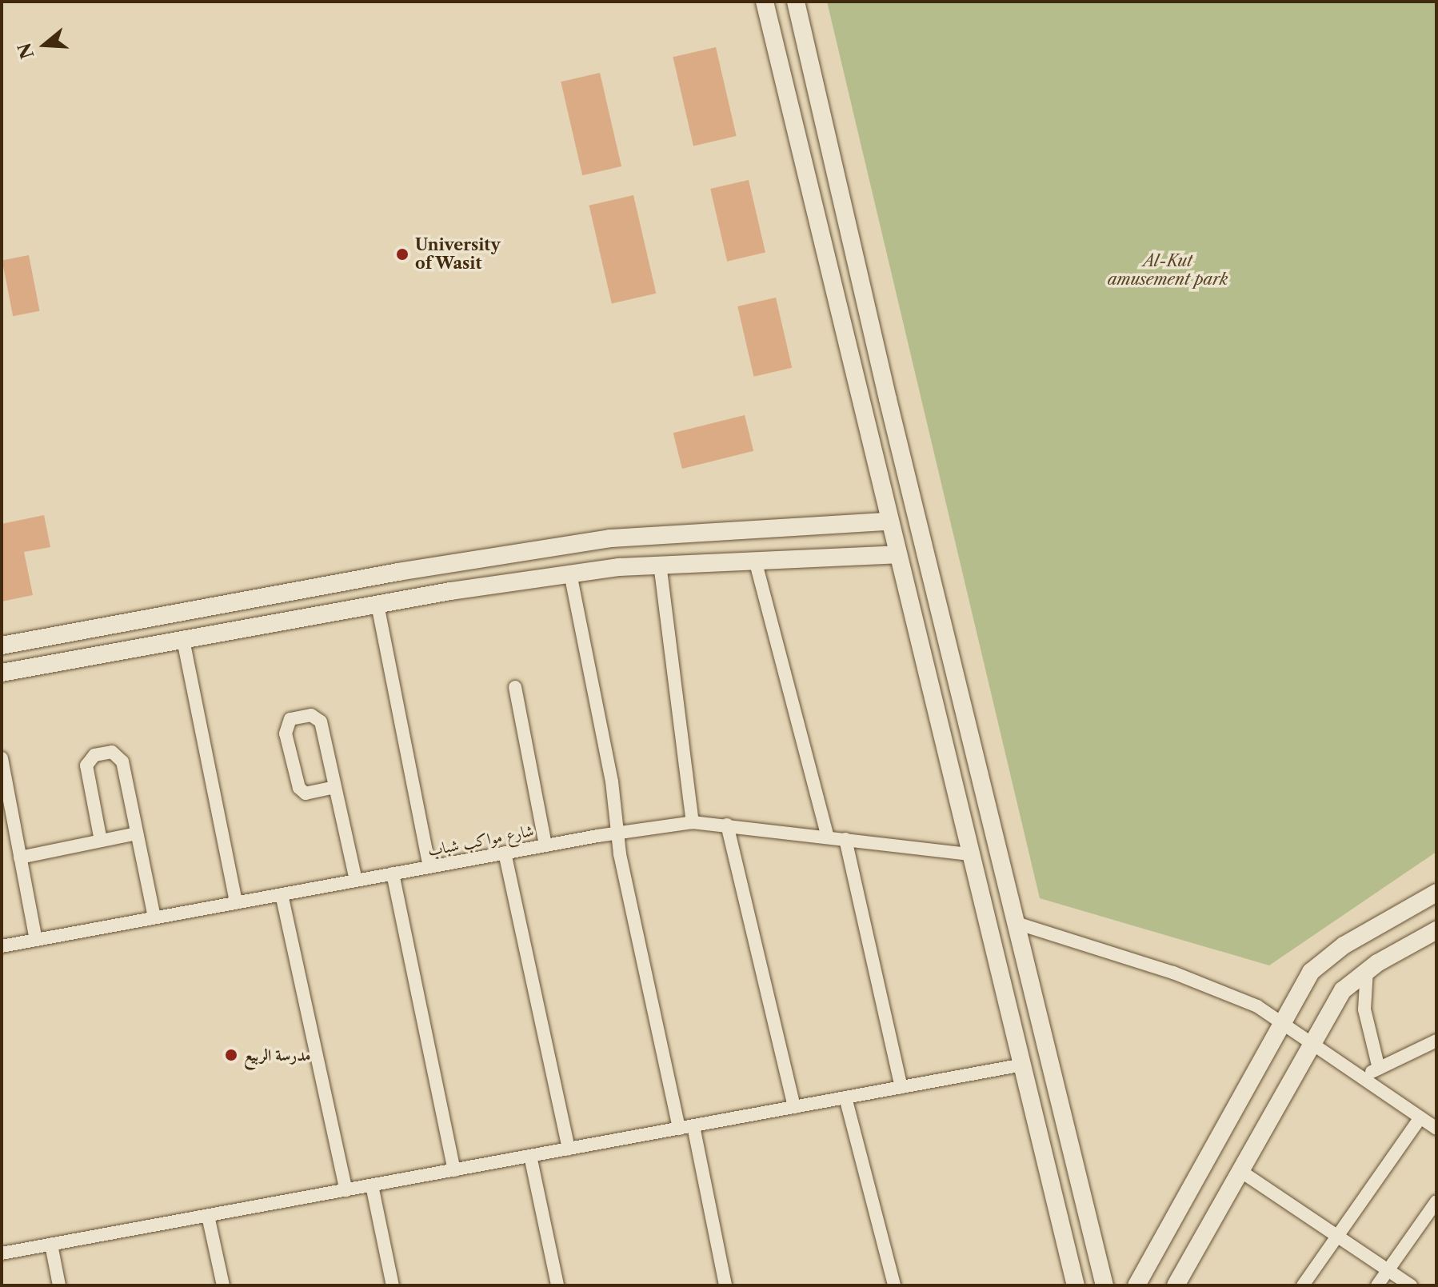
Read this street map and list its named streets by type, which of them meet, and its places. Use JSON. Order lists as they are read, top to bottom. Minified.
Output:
{"streets":{"street":["شارع مواكب شباب"]},"parks":["Al-Kut amusement park"],"places":["University of Wasit","مدرسة الربيع"],"north":"left"}
